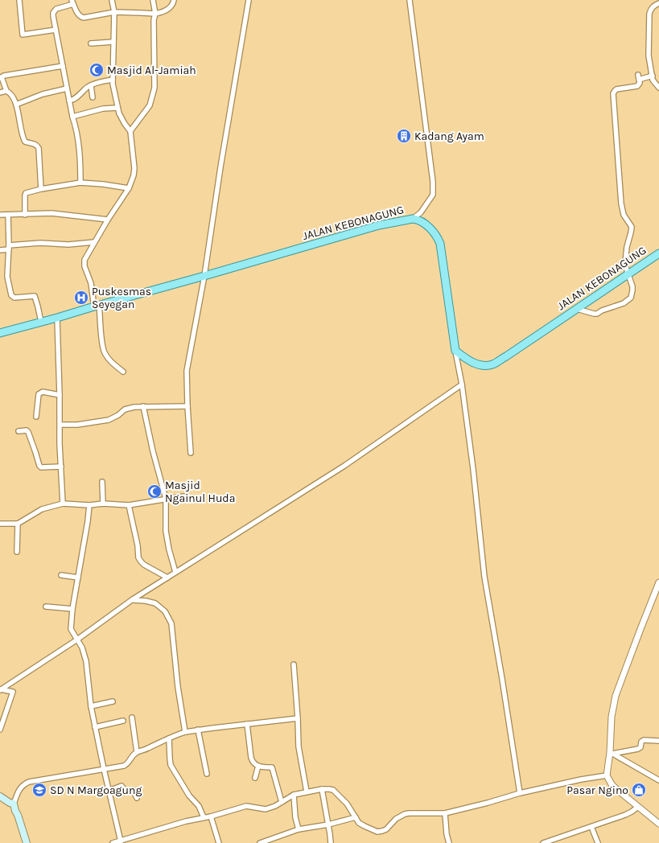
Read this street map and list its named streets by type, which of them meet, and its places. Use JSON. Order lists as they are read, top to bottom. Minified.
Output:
{"streets":{"main road":["JALAN KEBONAGUNG"]},"places":{"mosque":["Masjid Al-Jamiah","Masjid Ngainul Huda"],"building":["Kadang Ayam"],"hospital":["Puskesmas Seyegan"],"school or university":["SD N Margoagung"],"shop":["Pasar Ngino"]}}
